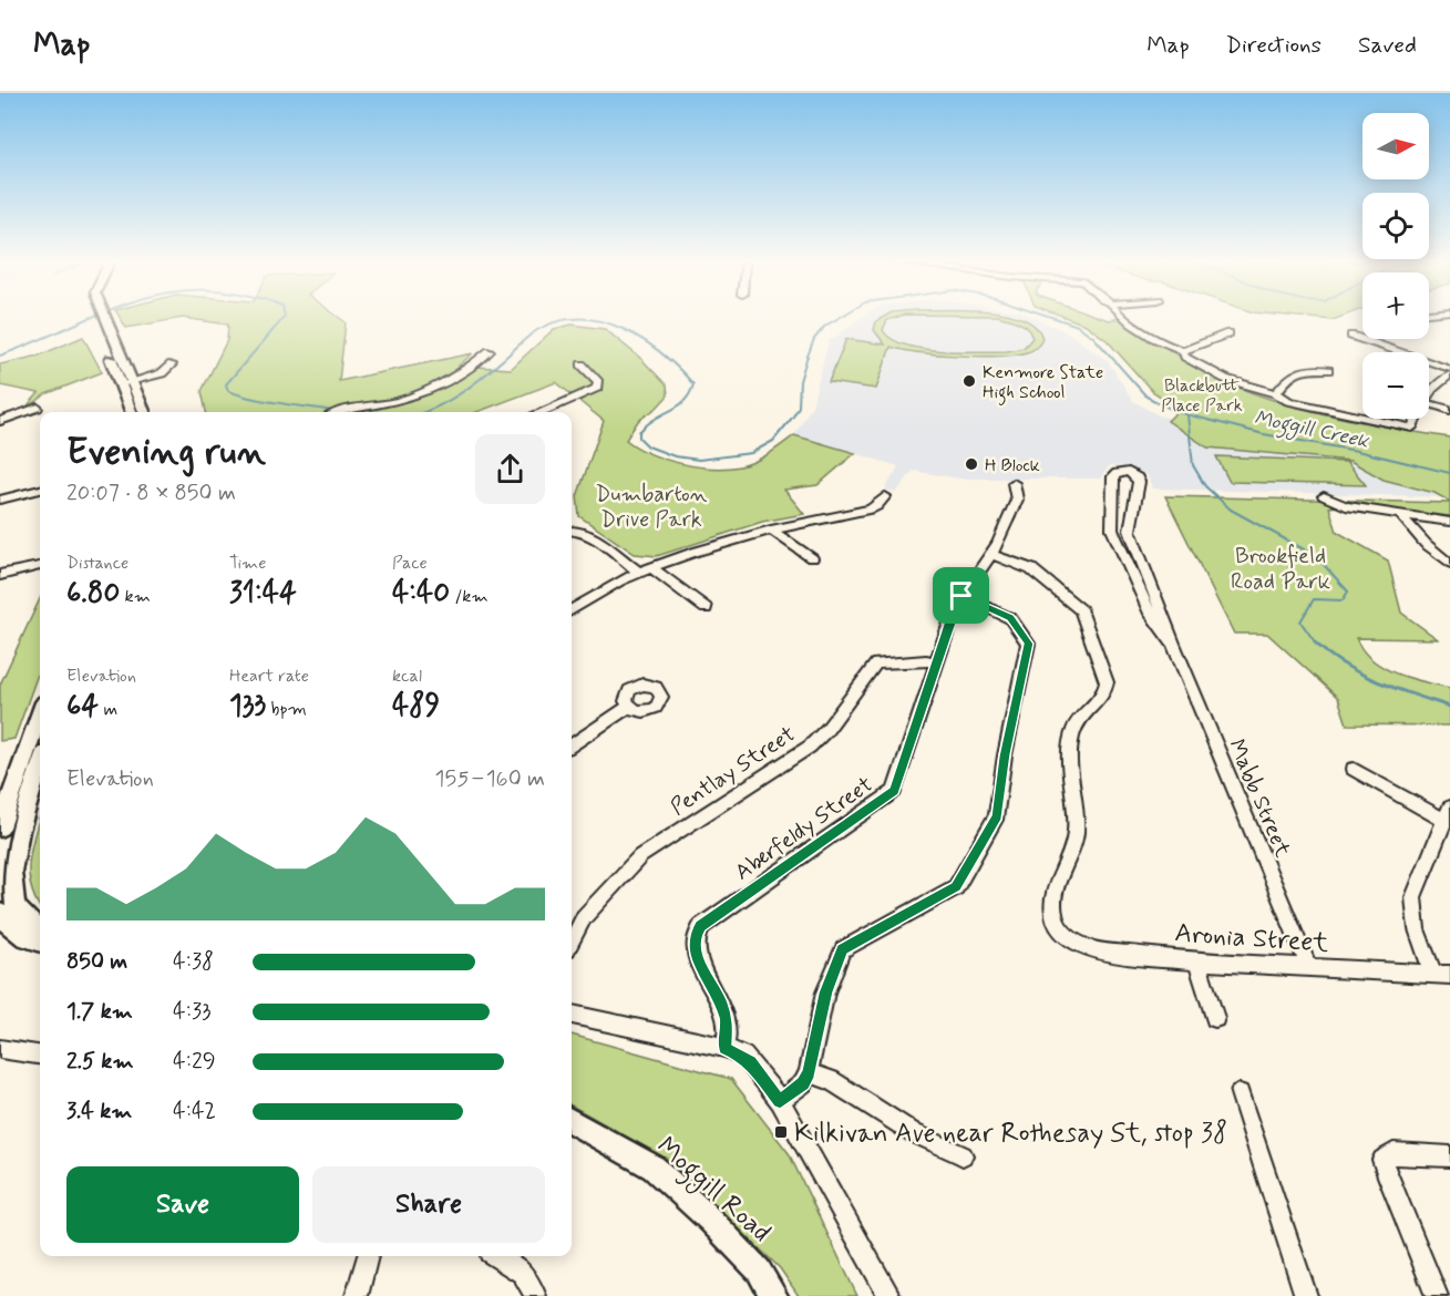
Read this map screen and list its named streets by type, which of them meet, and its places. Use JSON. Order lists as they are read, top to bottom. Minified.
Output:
{"streets":{"main road":["Moggill Road"],"street":["Pentlay Street","Mabb Street","Aberfeldy Street","Aronia Street"]},"crossings":[["Pentlay Street","Aberfeldy Street"],["Mabb Street","Aronia Street"],["Aberfeldy Street","Aronia Street"]],"water":["Moggill Creek"],"parks":["Blackbutt Place Park","Dumbarton Drive Park","Brookfield Road Park"],"places":{"other":["Kenmore State High School","H Block"],"transit":["Kilkivan Ave near Rothesay St, stop 38"]},"north":"right","page":{"header":"Map","nav":["Map","Directions","Saved"],"map_buttons":["+","−"],"heading":["Evening run","20:07 · 8 × 850 m"],"stats":[["Distance","6.80 km"],["Time","31:44"],["Pace","4:40 /km"],["Elevation","64 m"],["Heart rate","133 bpm"],["kcal","489"]],"chart":["Elevation","155–160 m"],"list":[{"name":"850 m","note":"4:38"},{"name":"1.7 km","note":"4:33"},{"name":"2.5 km","note":"4:29"},{"name":"3.4 km","note":"4:42"}],"buttons":["Save","Share"]}}
